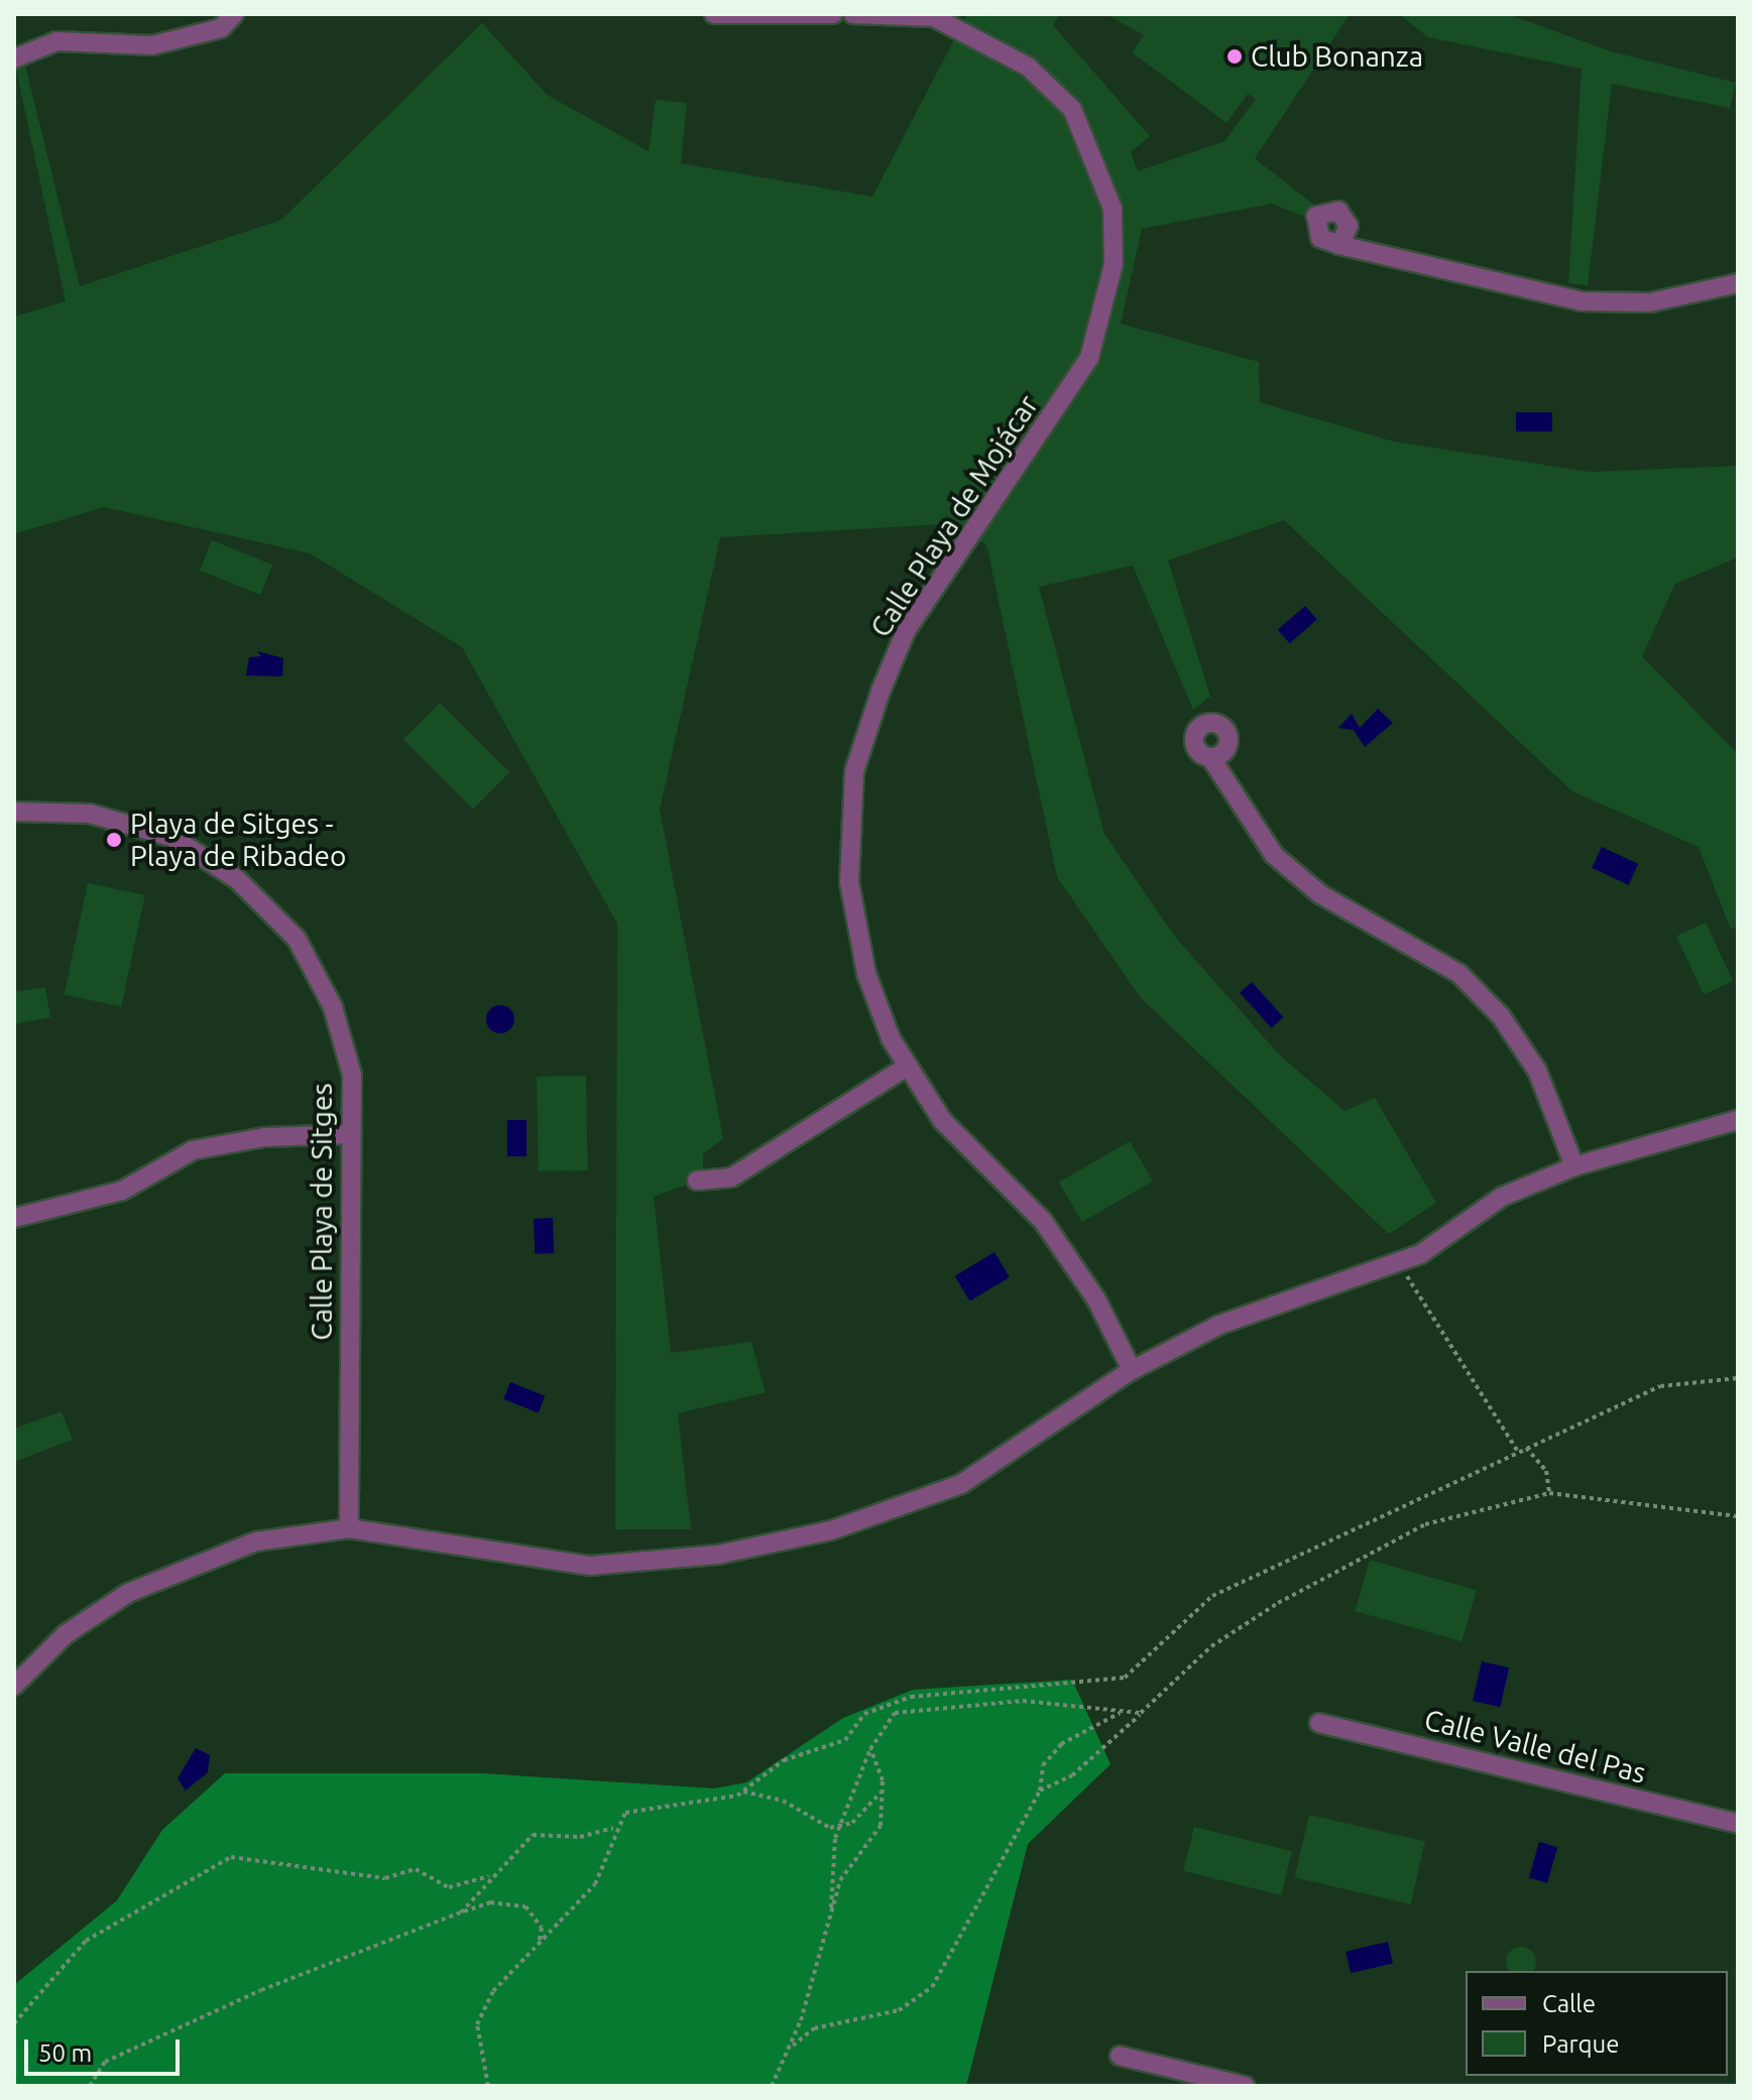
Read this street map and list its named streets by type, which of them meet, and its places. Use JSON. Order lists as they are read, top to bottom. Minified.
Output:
{"streets":{"street":["Calle Playa de Mojácar","Calle Playa de Sitges","Calle Valle del Pas"]},"places":["Club Bonanza","Playa de Sitges - Playa de Ribadeo"],"legend":["Calle","Parque"],"scale_bar":"50 m"}
